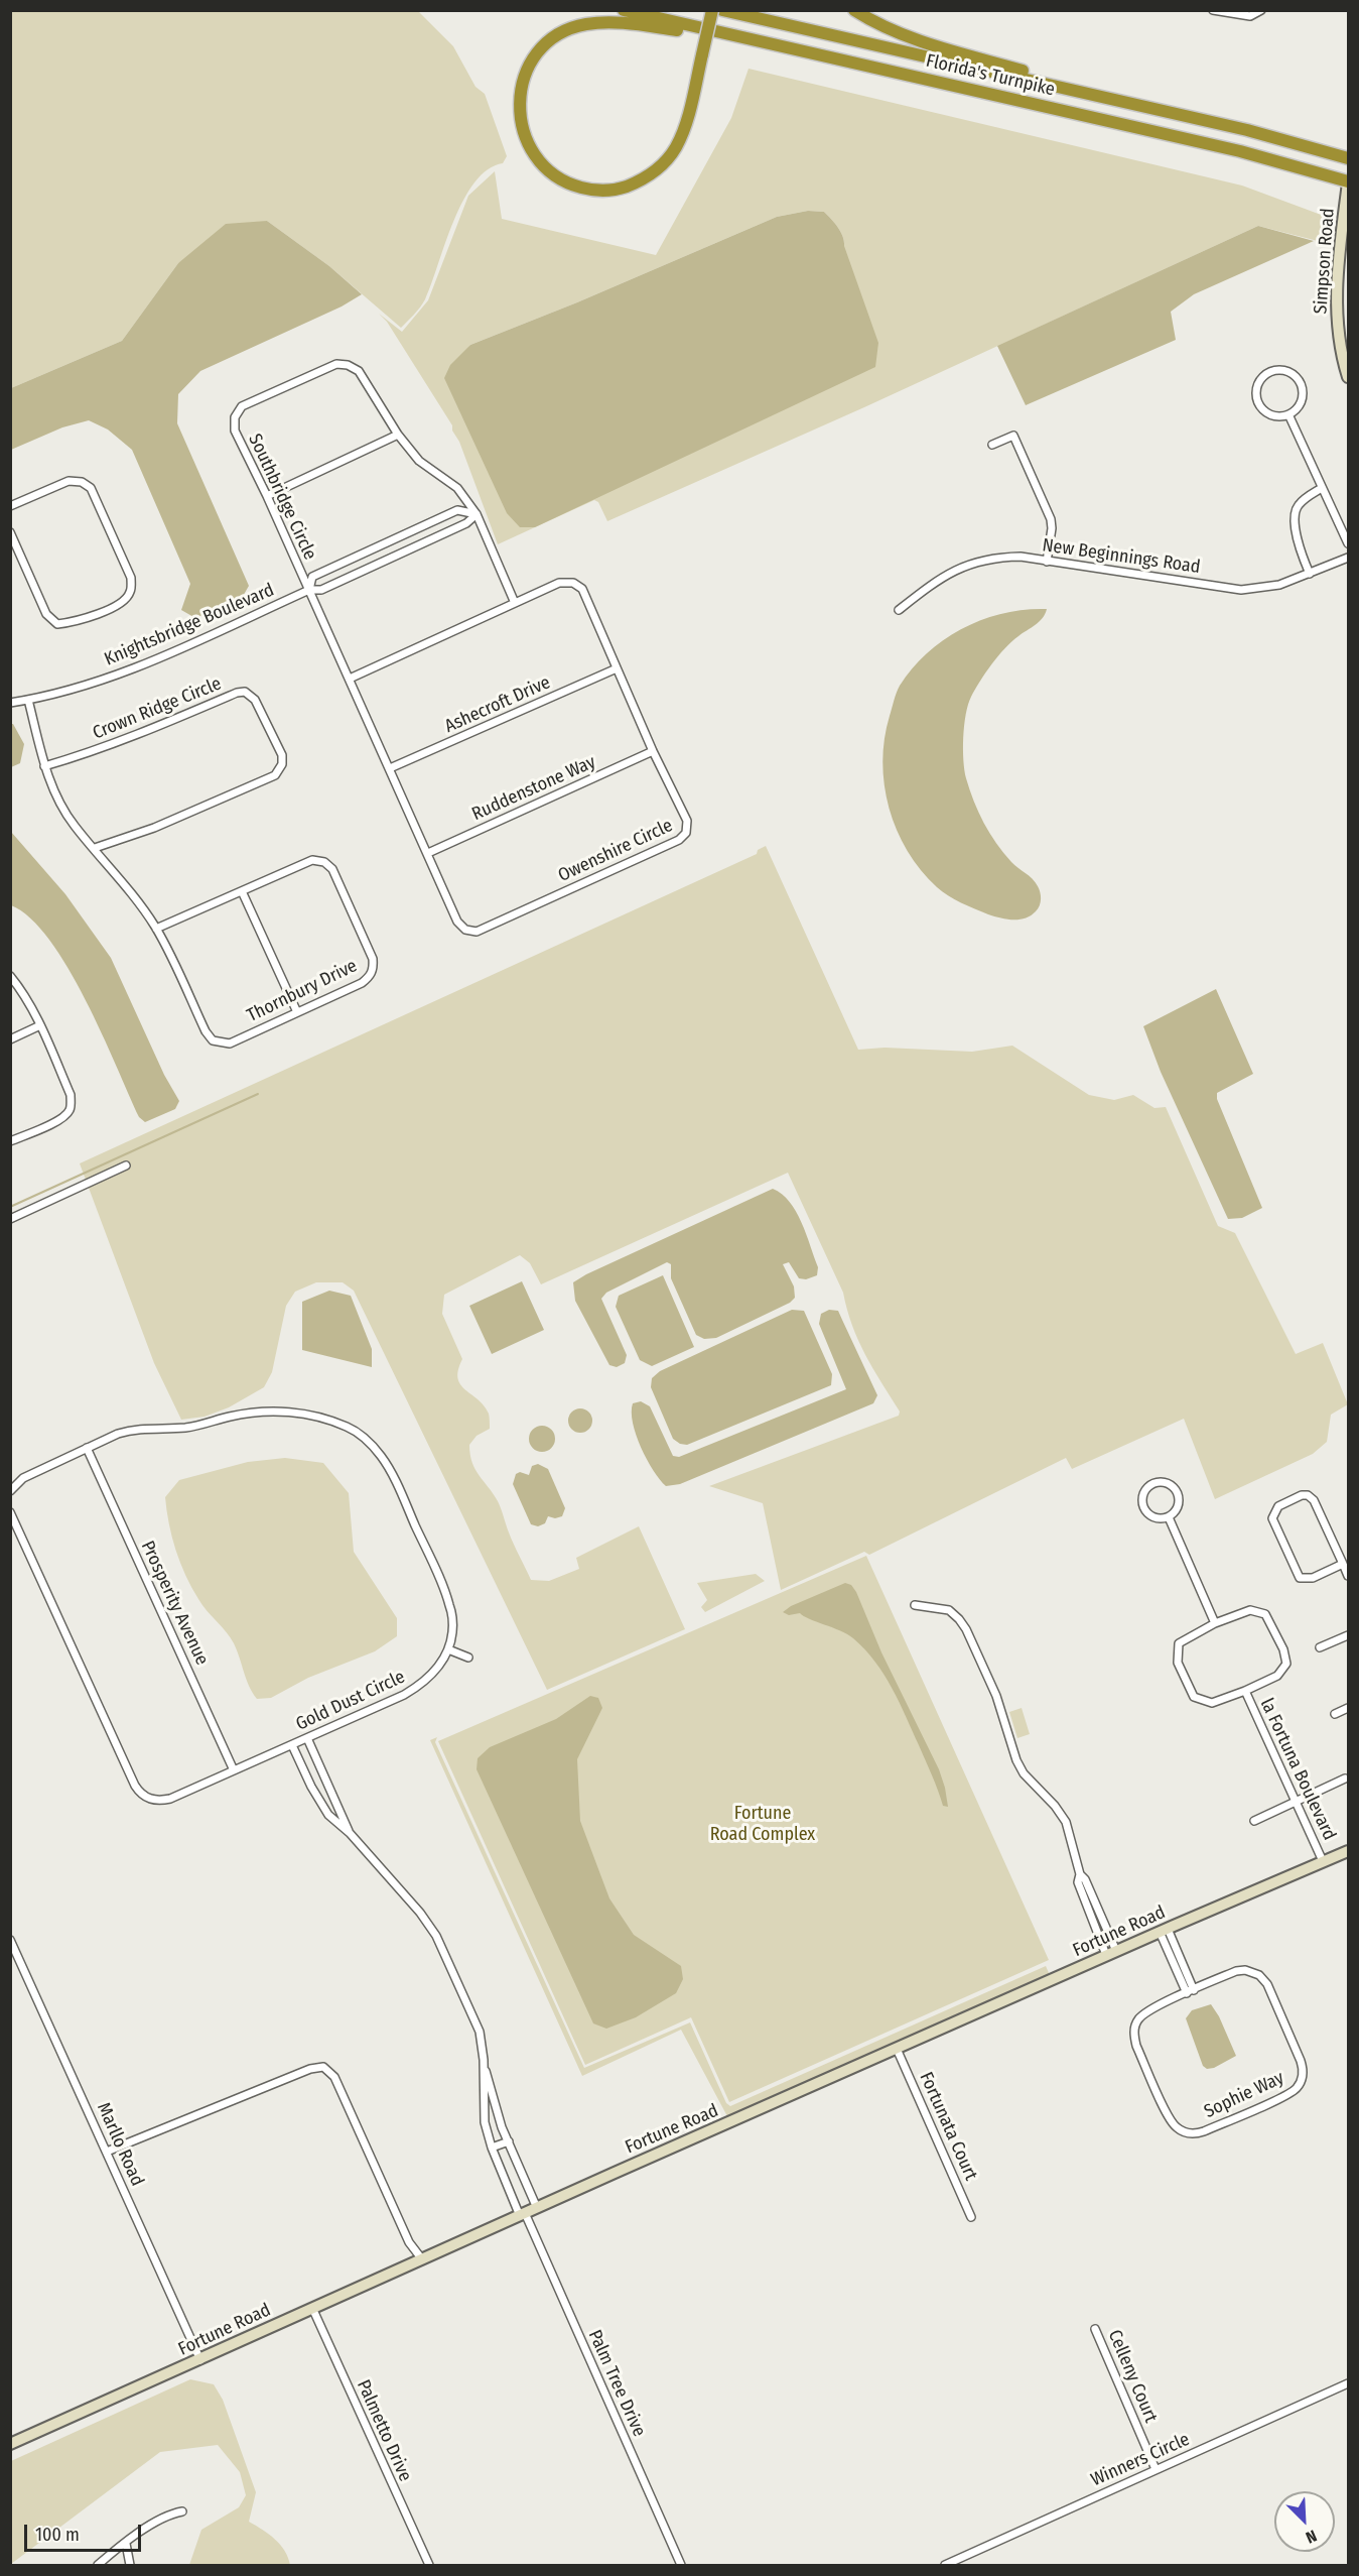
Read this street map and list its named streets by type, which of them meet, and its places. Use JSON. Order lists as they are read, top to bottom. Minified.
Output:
{"streets":{"highway":["Florida's Turnpike"],"street":["Simpson Road","Southbridge Circle","New Beginnings Road","Knightsbridge Boulevard","Ashecroft Drive","Crown Ridge Circle","Ruddenstone Way","Owenshire Circle","Thornbury Drive","Prosperity Avenue","Gold Dust Circle","la Fortuna Boulevard","Fortune Road","Sophie Way","Fortunata Court","Marllo Road","Celleny Court","Palm Tree Drive","Palmetto Drive","Winners Circle"]},"crossings":[["Florida's Turnpike","Simpson Road"],["Southbridge Circle","Knightsbridge Boulevard"],["Southbridge Circle","Owenshire Circle"],["Knightsbridge Boulevard","Owenshire Circle"],["Knightsbridge Boulevard","Thornbury Drive"],["Ashecroft Drive","Owenshire Circle"],["Crown Ridge Circle","Thornbury Drive"],["Ruddenstone Way","Owenshire Circle"],["Prosperity Avenue","Gold Dust Circle"],["la Fortuna Boulevard","Fortune Road"],["Fortune Road","Fortunata Court"],["Fortune Road","Marllo Road"],["Fortune Road","Palm Tree Drive"],["Fortune Road","Palmetto Drive"],["Celleny Court","Winners Circle"]],"parks":["Fortune Road Complex"],"scale_bar":"100 m","north":"bottom right"}
